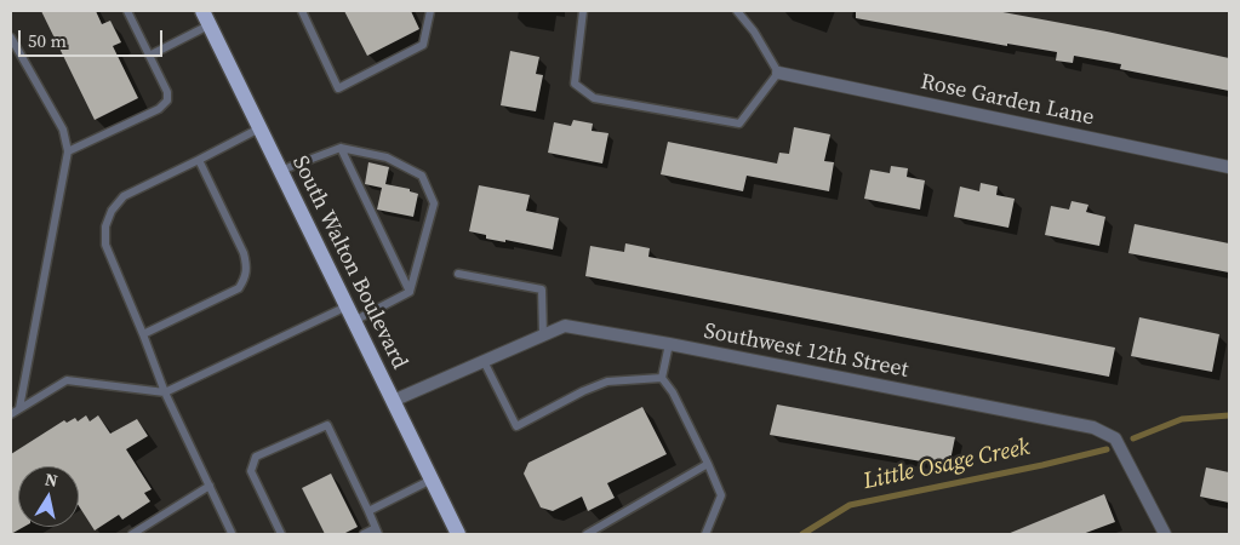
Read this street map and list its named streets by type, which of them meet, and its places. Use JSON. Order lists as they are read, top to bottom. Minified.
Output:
{"streets":{"main road":["South Walton Boulevard"],"street":["Rose Garden Lane","Southwest 12th Street"]},"crossings":[["South Walton Boulevard","Southwest 12th Street"]],"water":["Little Osage Creek"],"scale_bar":"50 m","north":"top"}
